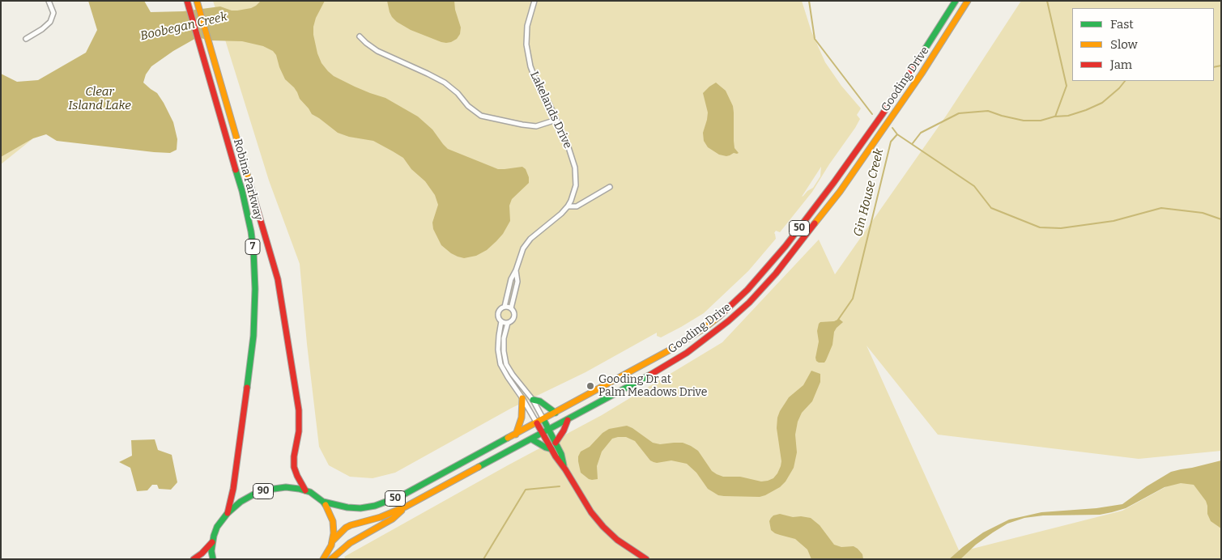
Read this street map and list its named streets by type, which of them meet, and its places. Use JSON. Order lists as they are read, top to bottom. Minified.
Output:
{"streets":{"main road":["Gooding Drive","Robina Parkway","50","7","90"],"street":["Lakelands Drive"]},"crossings":[["Gooding Drive","90"],["Robina Parkway","90"]],"water":["Boobegan Creek","Clear Island Lake","Gin House Creek"],"places":["Gooding Dr at Palm Meadows Drive"],"legend":["Fast","Slow","Jam"]}
